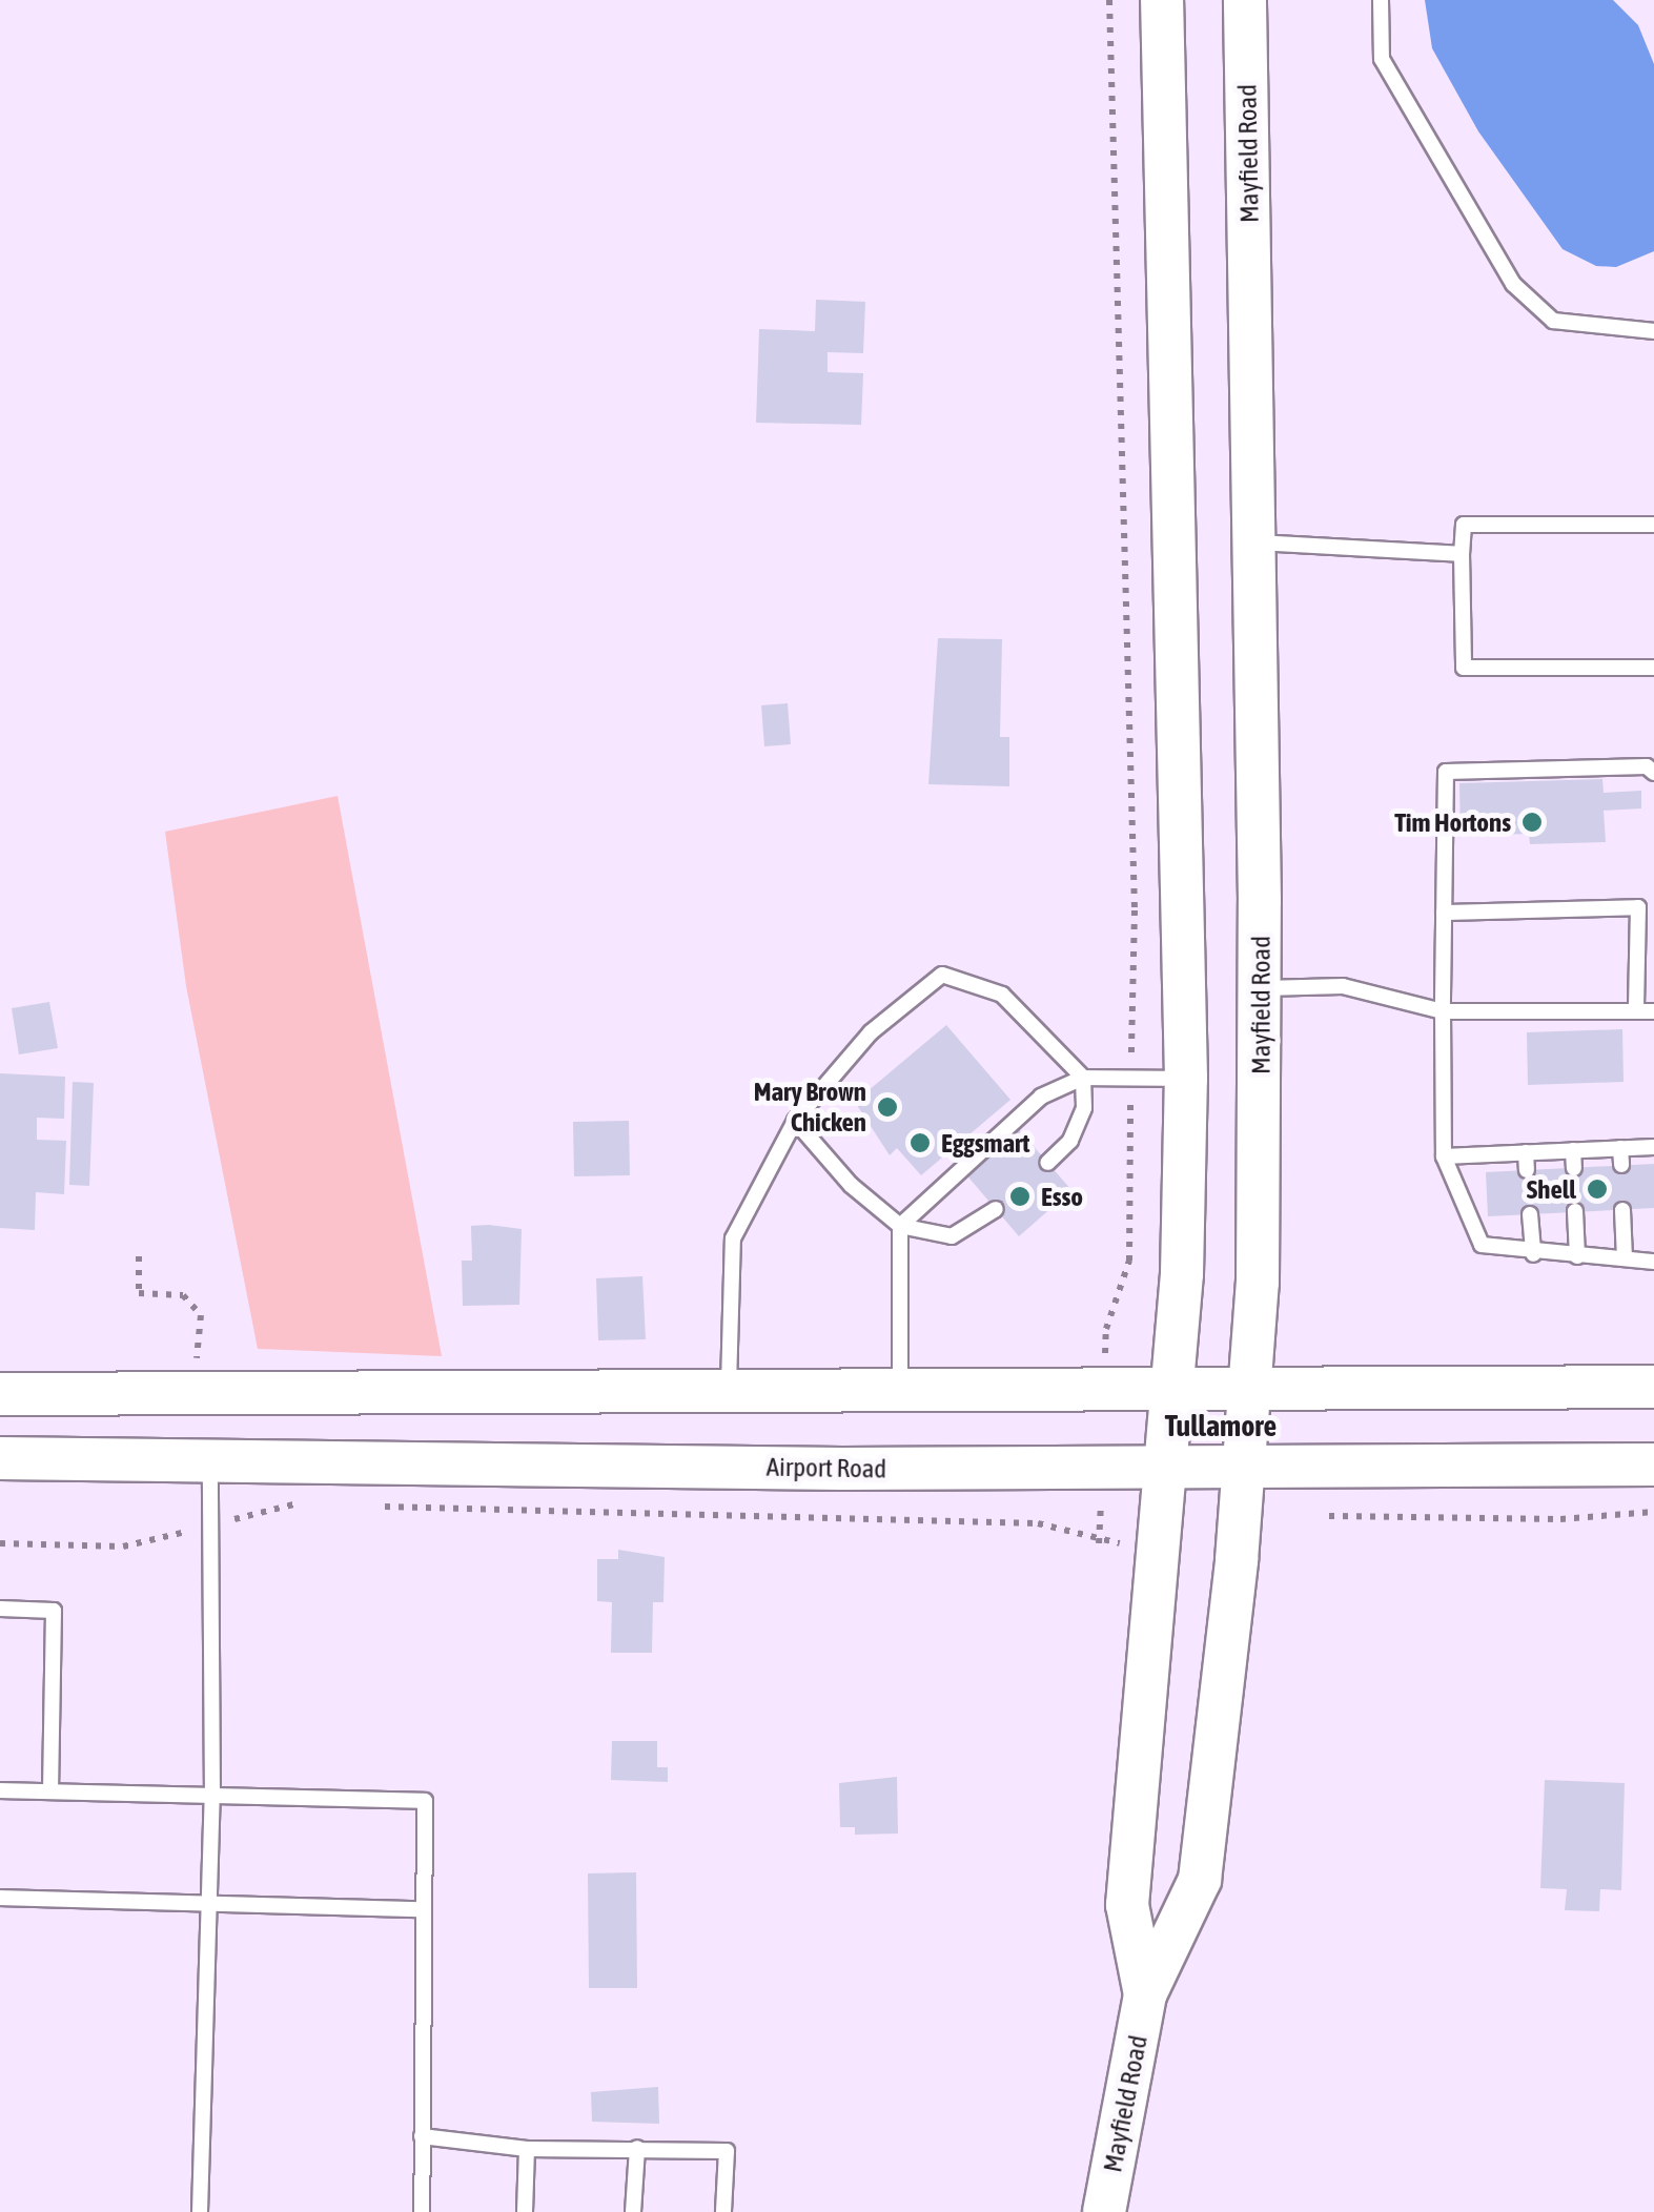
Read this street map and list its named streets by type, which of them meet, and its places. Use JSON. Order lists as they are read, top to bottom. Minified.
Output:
{"streets":{"main road":["Mayfield Road","Airport Road"]},"crossings":[["Mayfield Road","Airport Road"]],"districts":["Tullamore"],"places":["Tim Hortons","Mary Brown Chicken","Eggsmart","Shell","Esso"]}
